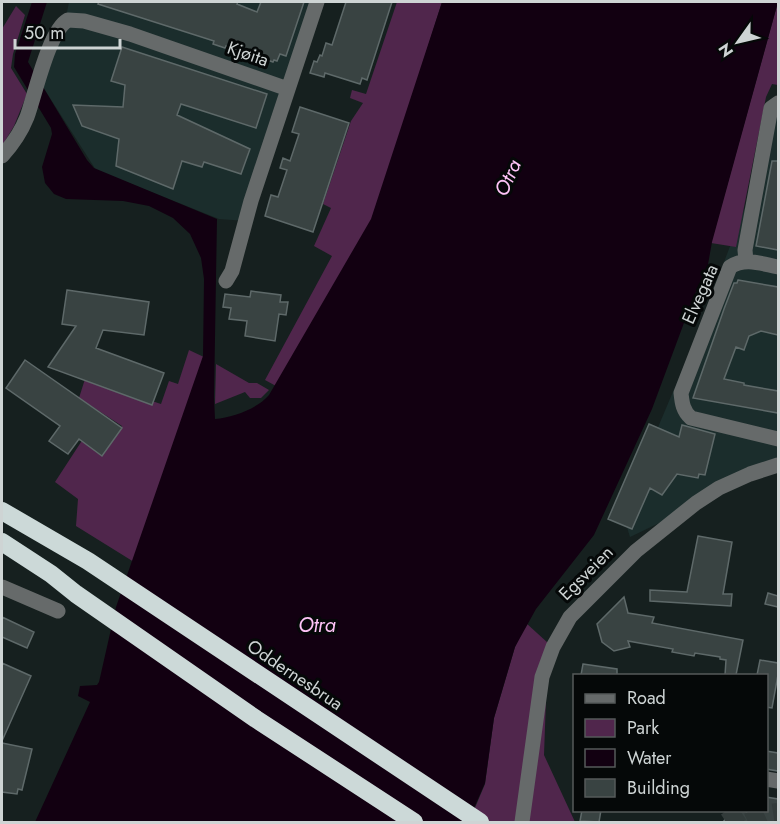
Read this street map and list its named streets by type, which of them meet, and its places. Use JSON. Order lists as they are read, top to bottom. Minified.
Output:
{"streets":{"highway":["Oddernesbrua"],"street":["Kjøita","Elvegata","Egsveien"]},"water":["Otra"],"legend":["Road","Park","Water","Building"],"scale_bar":"50 m","north":"bottom left"}
